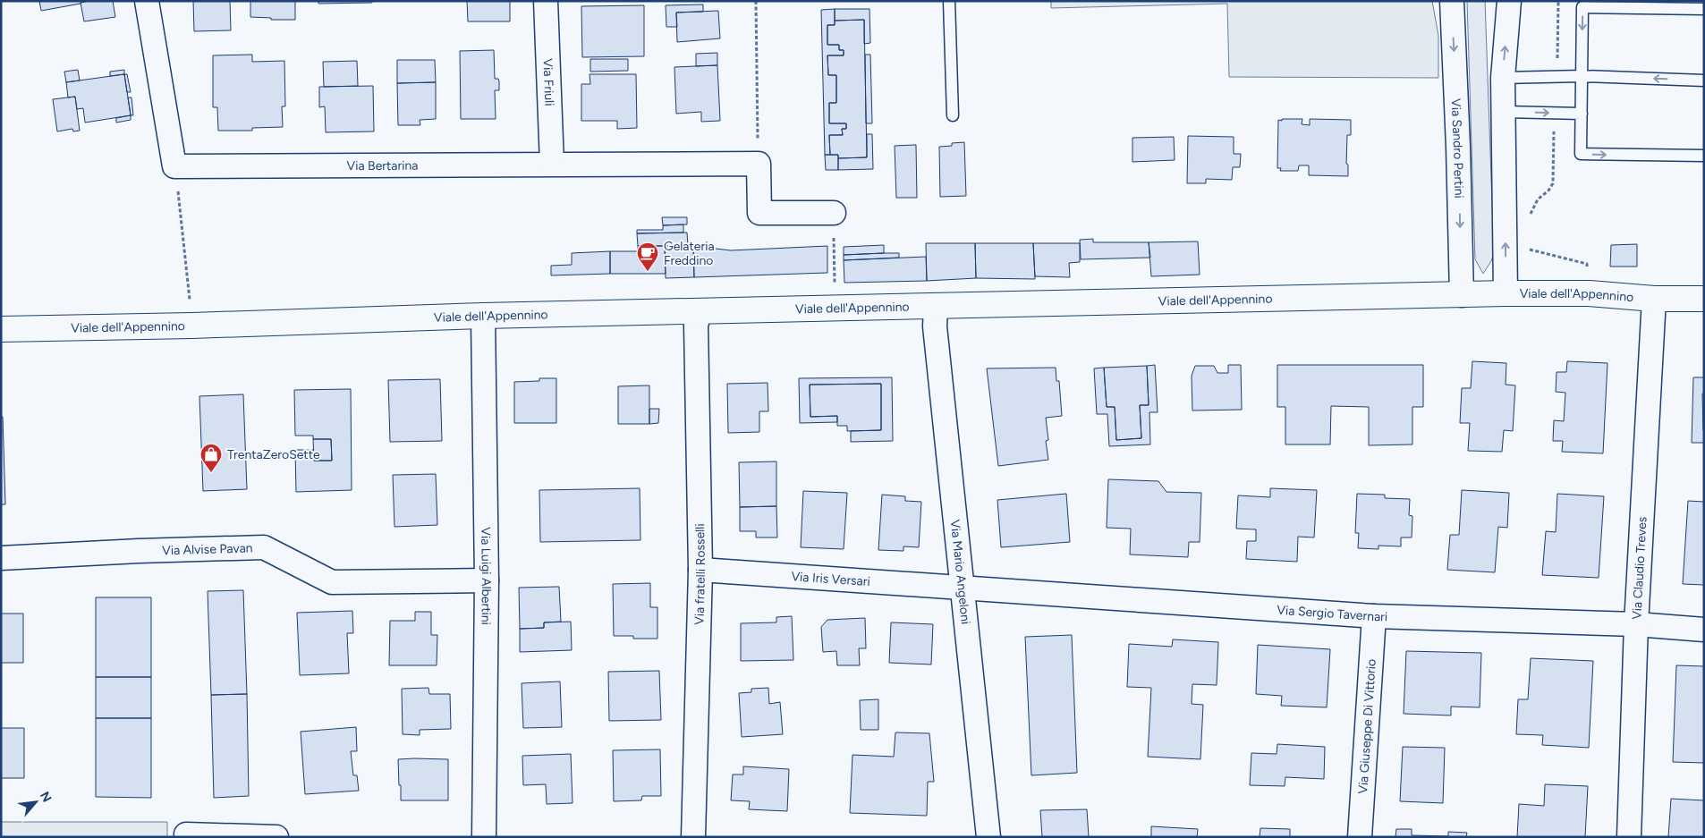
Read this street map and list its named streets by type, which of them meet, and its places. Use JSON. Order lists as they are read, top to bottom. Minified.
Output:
{"streets":{"main road":["Viale dell'Appennino"],"street":["Via Friuli","Via Sandro Pertini","Via Bertarina","Via Alvise Pavan","Via Claudio Treves","Via Mario Angeloni","Via fratelli Rosselli","Via Luigi Albertini","Via Iris Versari","Via Sergio Tavernari","Via Giuseppe Di Vittorio"]},"crossings":[["Via Friuli","Via Bertarina"],["Via Sandro Pertini","Viale dell'Appennino"],["Viale dell'Appennino","Via Claudio Treves"],["Viale dell'Appennino","Via Mario Angeloni"],["Viale dell'Appennino","Via fratelli Rosselli"],["Viale dell'Appennino","Via Luigi Albertini"],["Via Alvise Pavan","Via Luigi Albertini"],["Via Claudio Treves","Via Sergio Tavernari"],["Via Mario Angeloni","Via Iris Versari"],["Via Mario Angeloni","Via Sergio Tavernari"],["Via fratelli Rosselli","Via Iris Versari"],["Via Iris Versari","Via Sergio Tavernari"],["Via Sergio Tavernari","Via Giuseppe Di Vittorio"]],"places":{"cafe":["Gelateria Freddino"],"shop":["TrentaZeroSette"]},"north":"top right"}
